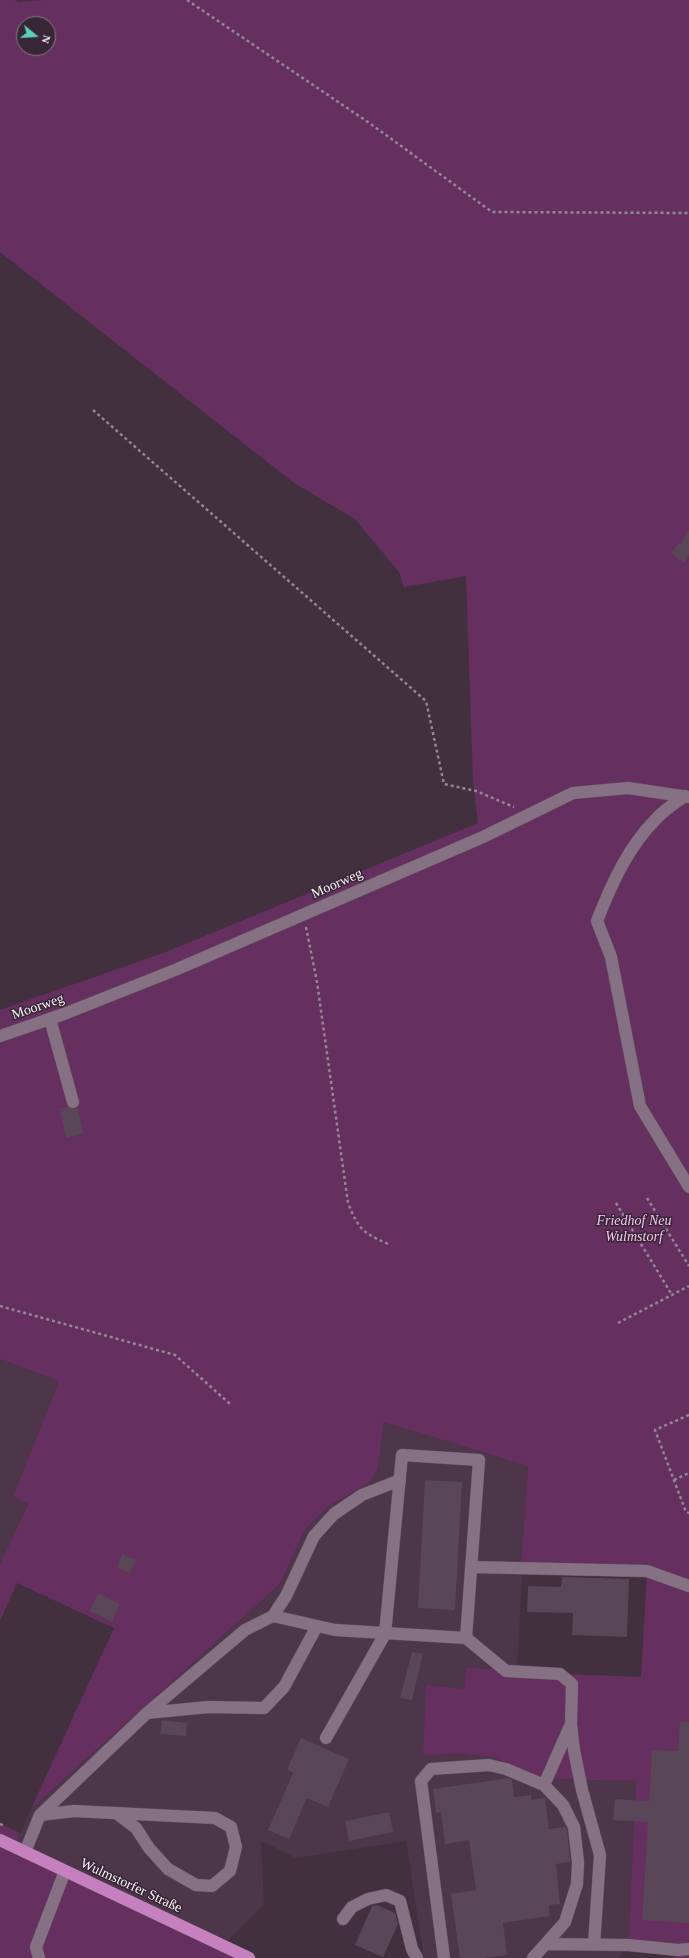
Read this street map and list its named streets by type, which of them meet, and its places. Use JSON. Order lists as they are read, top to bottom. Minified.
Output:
{"streets":{"main road":["Wulmstorfer Straße"],"street":["Moorweg"]},"parks":["Friedhof Neu Wulmstorf"],"north":"right"}
